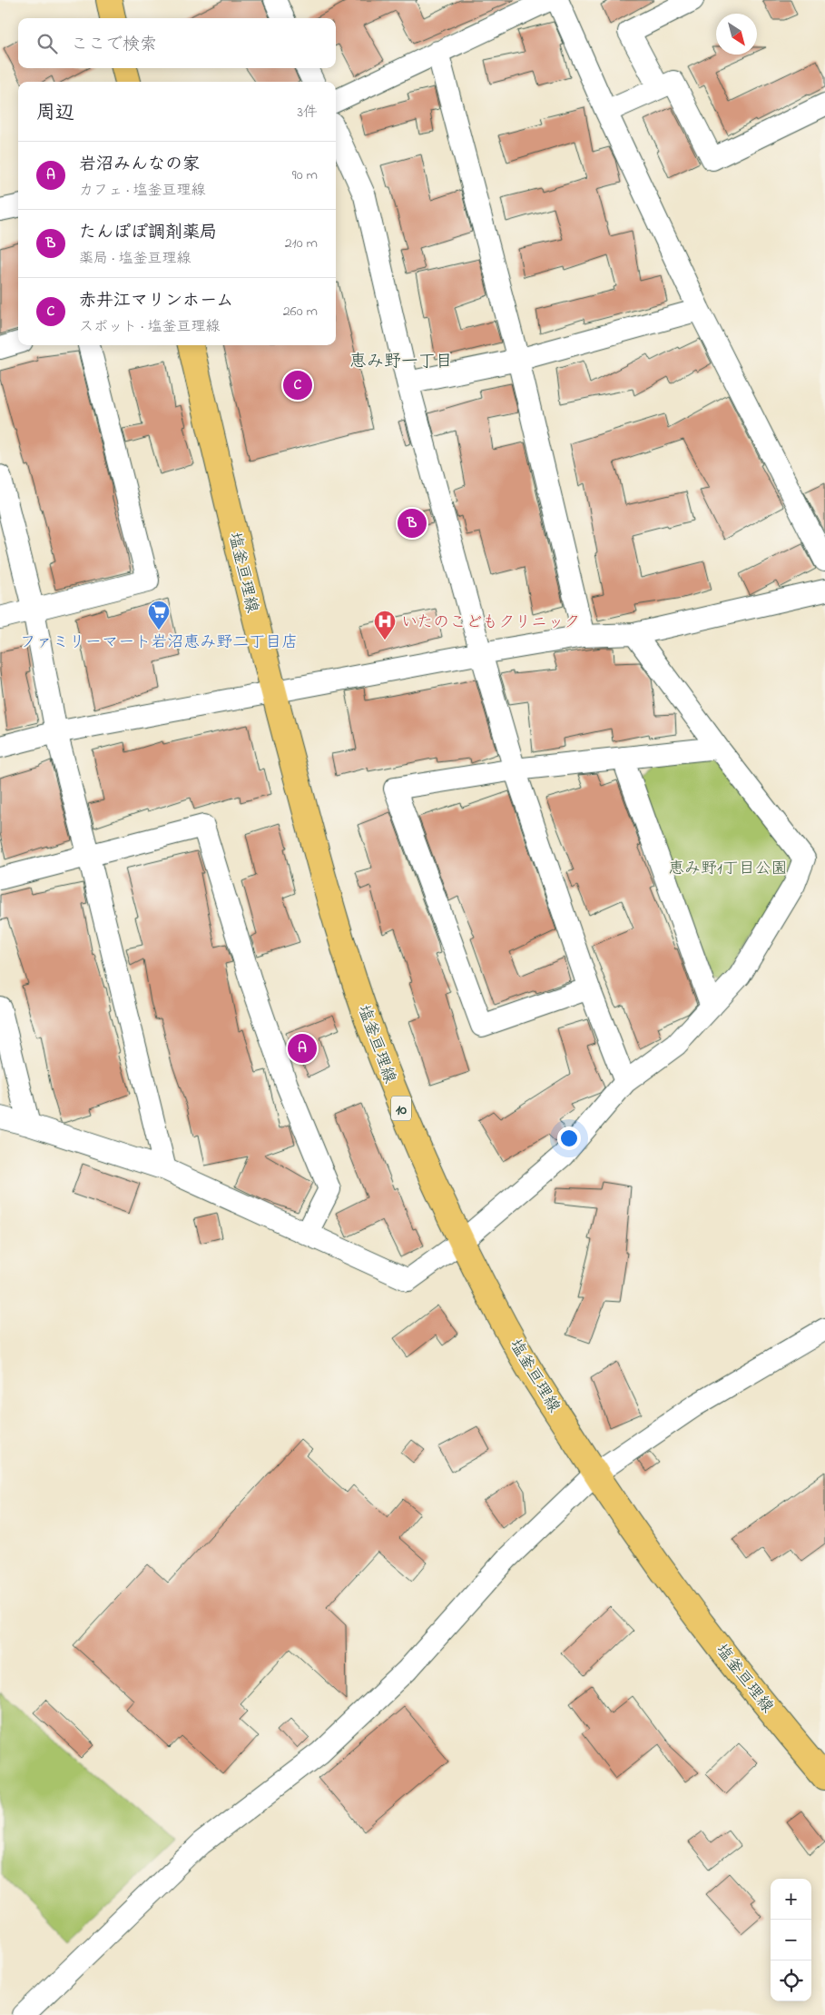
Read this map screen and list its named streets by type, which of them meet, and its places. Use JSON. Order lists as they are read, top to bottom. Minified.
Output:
{"streets":{"main road":["塩釜亘理線","10"]},"districts":["恵み野一丁目"],"parks":["恵み野1丁目公園"],"places":{"supermarket":["ファミリーマート岩沼恵み野二丁目店"],"hospital":["いたのこどもクリニック"]},"north":"bottom right","page":{"search":"ここで検索","heading":["周辺","3件"],"list":[{"mark":"A","name":"岩沼みんなの家","note":"カフェ · 塩釜亘理線","value":"90 m"},{"mark":"B","name":"たんぽぽ調剤薬局","note":"薬局 · 塩釜亘理線","value":"210 m"},{"mark":"C","name":"赤井江マリンホーム","note":"スポット · 塩釜亘理線","value":"260 m"}],"pins":["C","B","A"],"map_buttons":["+","−"]}}
